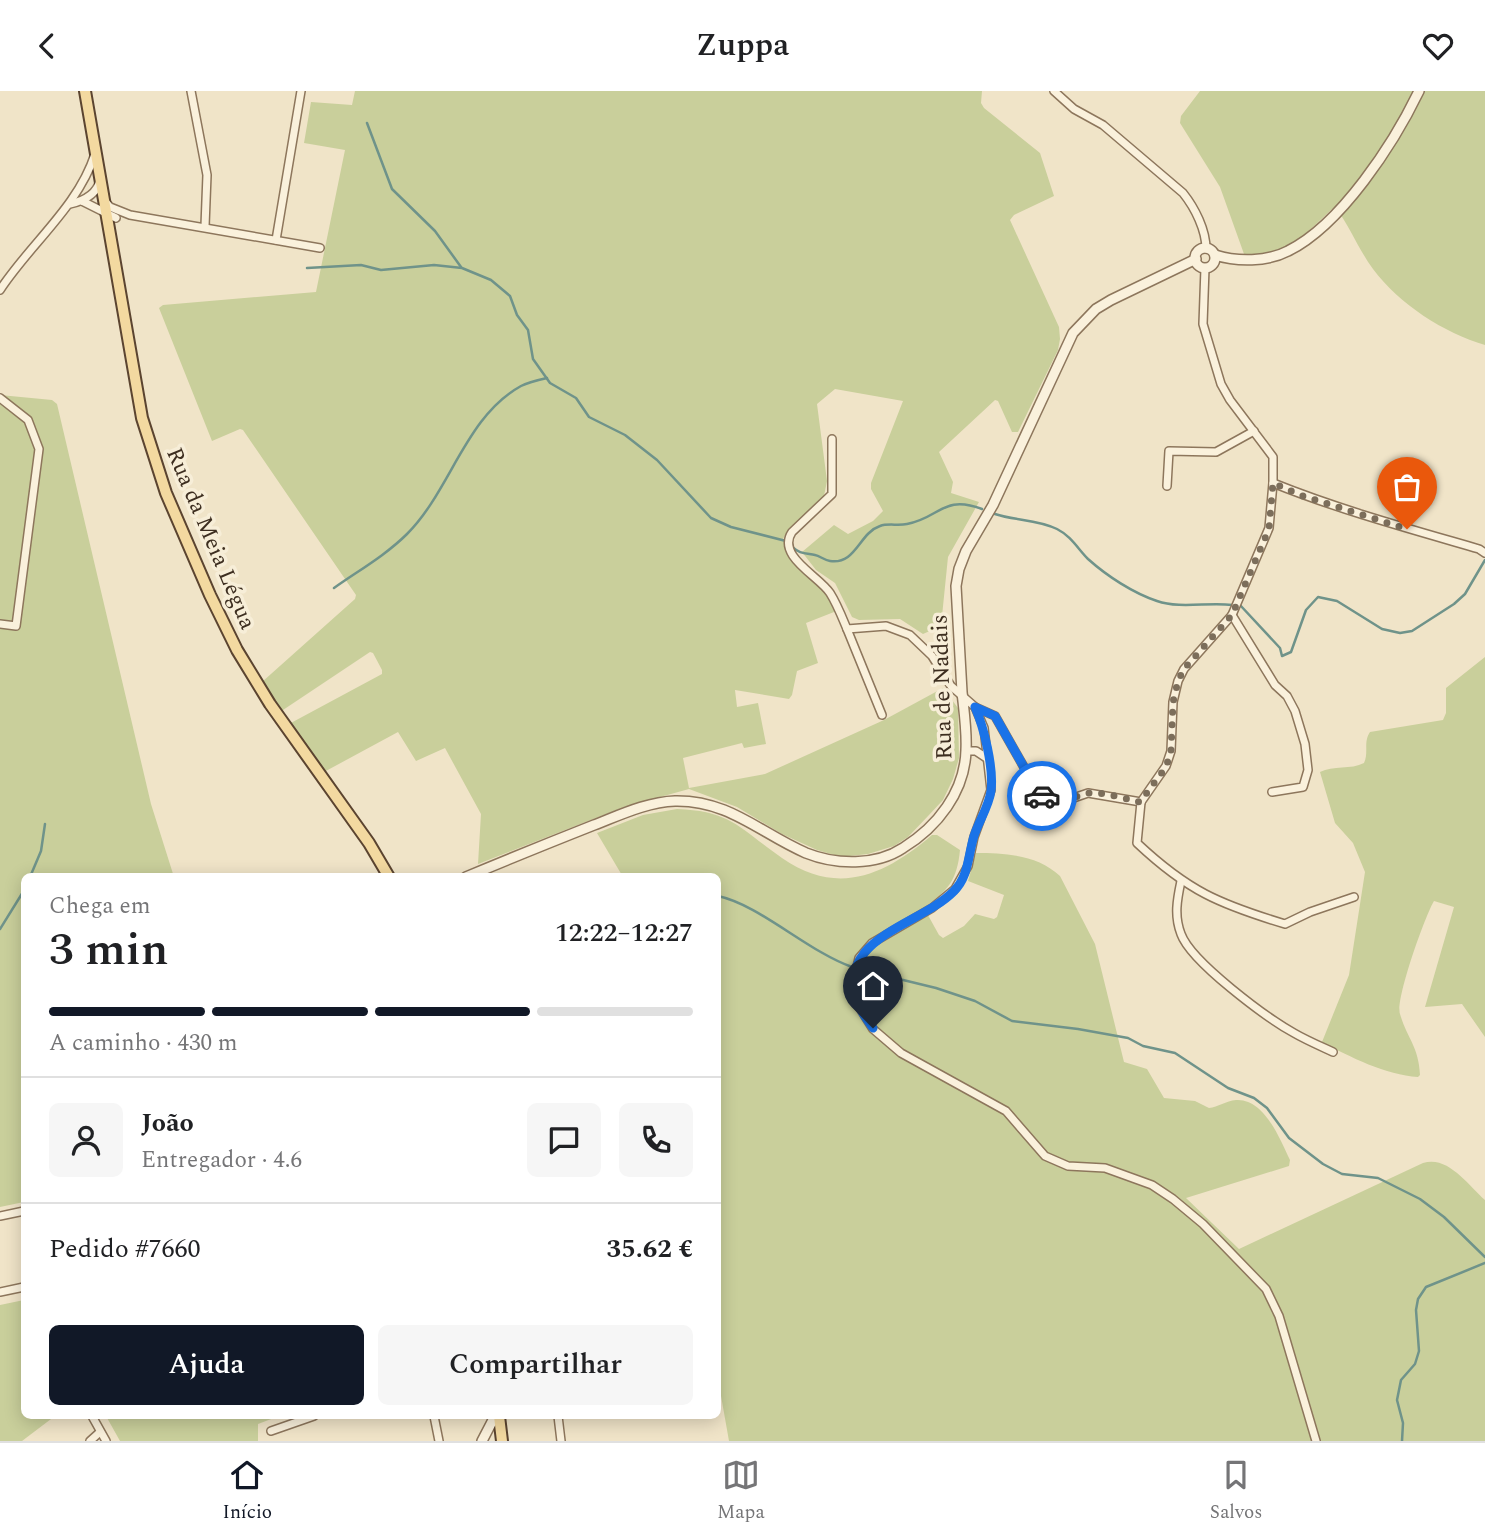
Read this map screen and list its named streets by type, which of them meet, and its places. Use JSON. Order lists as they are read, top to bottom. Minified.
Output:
{"streets":{"main road":["Rua da Meia Légua"],"street":["Rua de Nadais"]},"page":{"header":"Zuppa","heading":["3 min","Chega em","12:22–12:27"],"panel":["João","Entregador · 4.6","Pedido #7660","35.62 €"],"bar":"A caminho · 430 m","buttons":["Ajuda","Compartilhar"],"tabs":["Início","Mapa","Salvos"]}}
